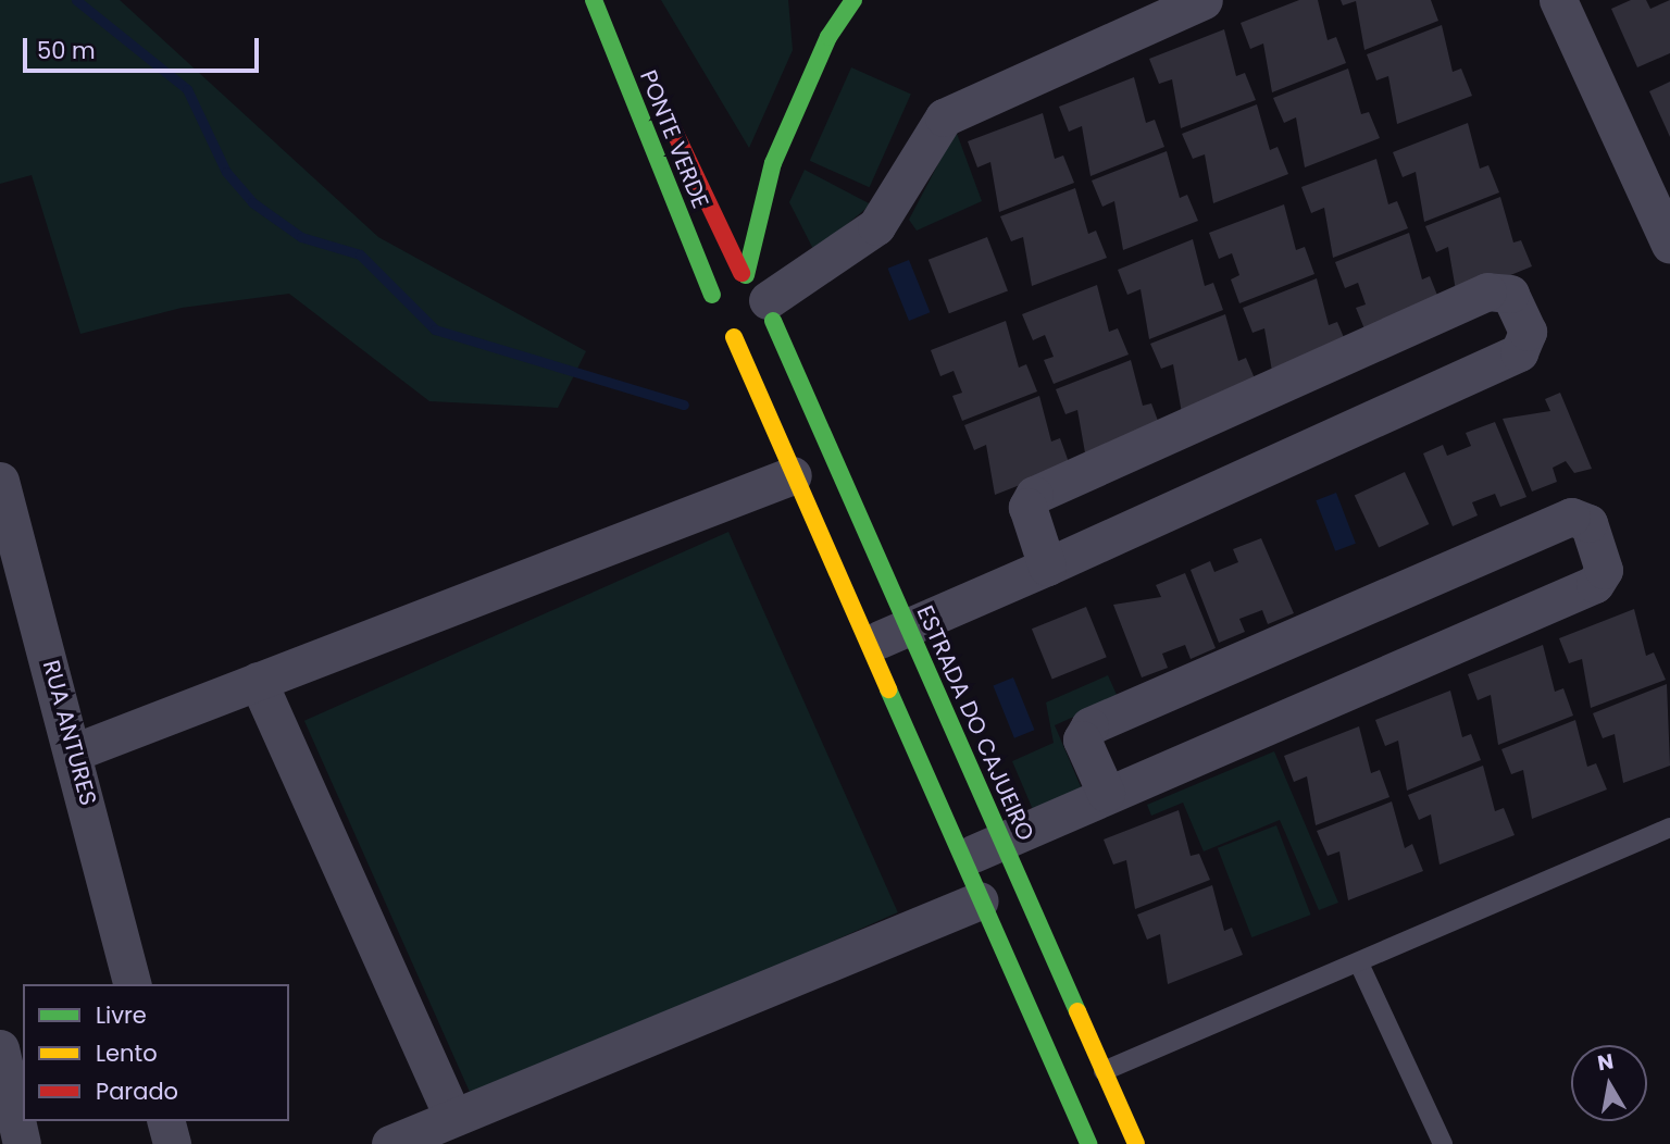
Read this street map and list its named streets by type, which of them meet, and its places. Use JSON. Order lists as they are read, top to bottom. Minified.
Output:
{"streets":{"main road":["PONTE VERDE","ESTRADA DO CAJUEIRO"],"street":["RUA ANTURES"]},"crossings":[["PONTE VERDE","ESTRADA DO CAJUEIRO"]],"legend":["Livre","Lento","Parado"],"scale_bar":"50 m","north":"top"}
